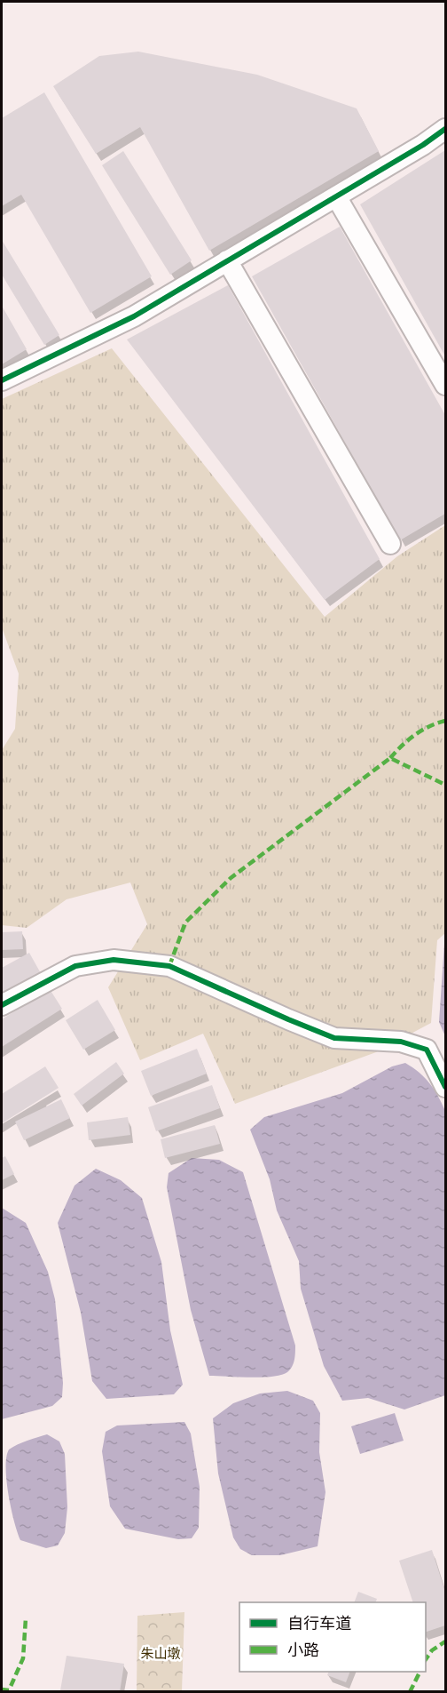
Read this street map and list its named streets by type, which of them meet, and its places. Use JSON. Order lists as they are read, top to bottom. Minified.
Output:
{"parks":["朱山墩"],"legend":["自行车道","小路"]}
